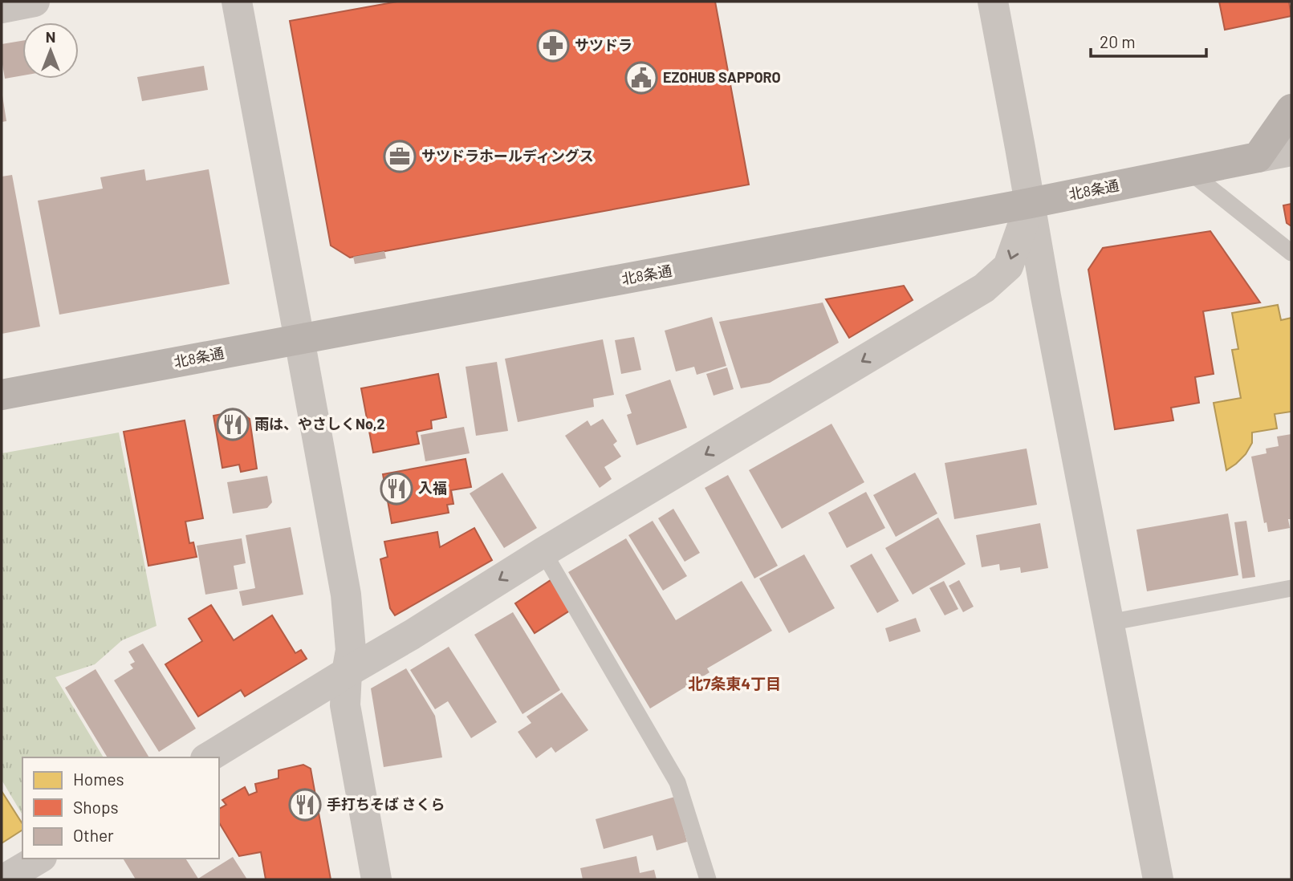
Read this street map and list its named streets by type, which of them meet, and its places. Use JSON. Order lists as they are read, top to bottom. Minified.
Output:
{"streets":{"main road":["北8条通"]},"districts":["北7条東4丁目"],"places":{"pharmacy":["サツドラ"],"public building":["EZOHUB SAPPORO"],"office":["サツドラホールディングス"],"restaurant":["雨は、やさしくNo,2","入福","手打ちそば さくら"]},"legend":["Homes","Shops","Other"],"scale_bar":"20 m","north":"top"}
